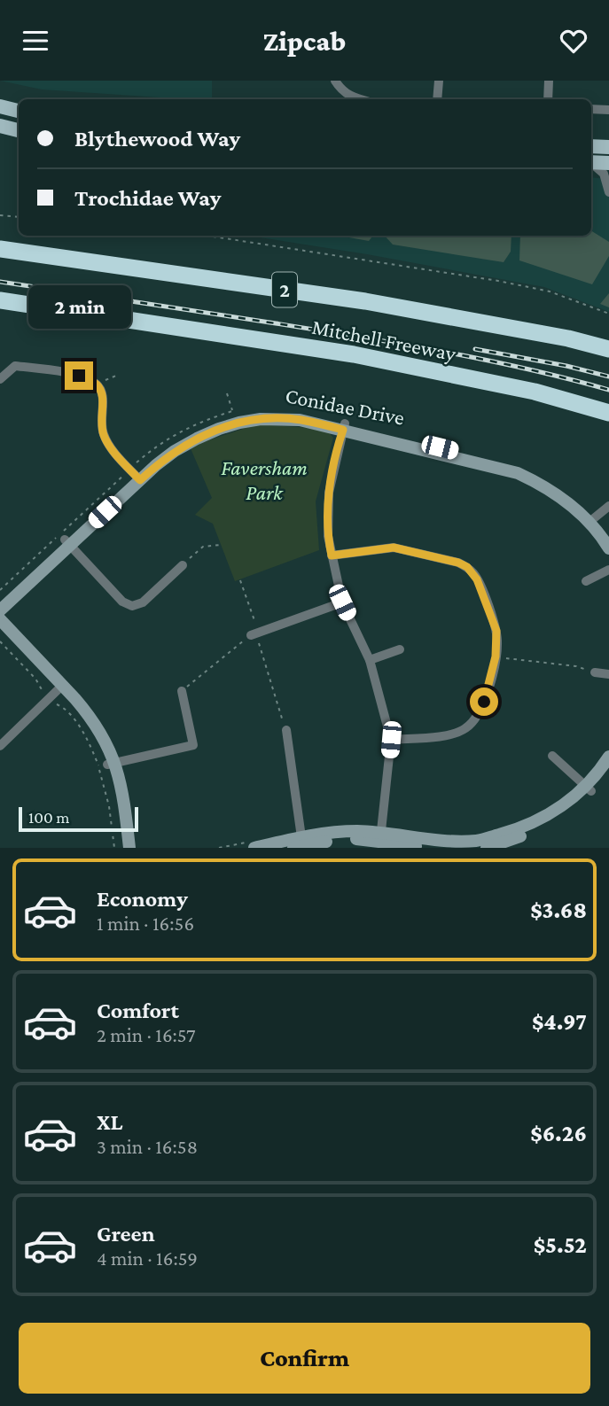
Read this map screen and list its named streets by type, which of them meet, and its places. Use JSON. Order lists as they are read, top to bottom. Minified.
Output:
{"streets":{"highway":["2","Mitchell Freeway"],"street":["Conidae Drive"]},"parks":["Faversham Park"],"scale_bar":"100 m","page":{"header":"Zipcab","banner":["Blythewood Way","Trochidae Way"],"bubble":"2 min","scale":"100 m","list":[{"name":"Economy","note":"1 min · 16:56","value":"$3.68"},{"name":"Comfort","note":"2 min · 16:57","value":"$4.97"},{"name":"XL","note":"3 min · 16:58","value":"$6.26"},{"name":"Green","note":"4 min · 16:59","value":"$5.52"}],"buttons":"Confirm"}}
